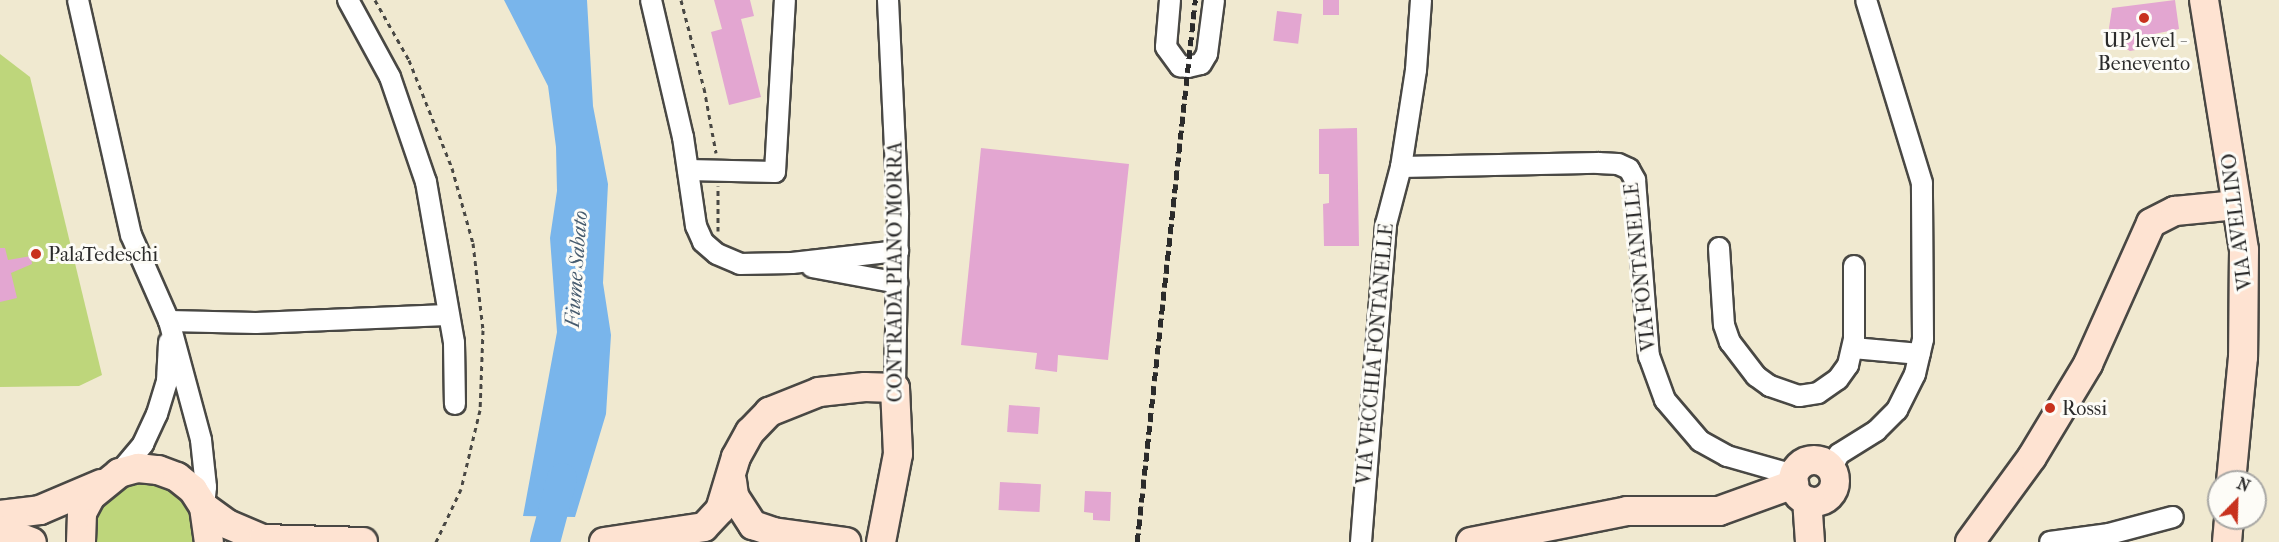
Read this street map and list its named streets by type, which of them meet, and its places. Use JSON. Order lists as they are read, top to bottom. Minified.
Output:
{"streets":{"main road":["VIA AVELLINO","CONTRADA PIANO MORRA"],"street":["VIA FONTANELLE","VIA VECCHIA FONTANELLE"]},"crossings":[["VIA FONTANELLE","VIA VECCHIA FONTANELLE"]],"water":["Fiume Sabato"],"places":["UP level - Benevento","PalaTedeschi","Rossi"],"north":"top right"}
